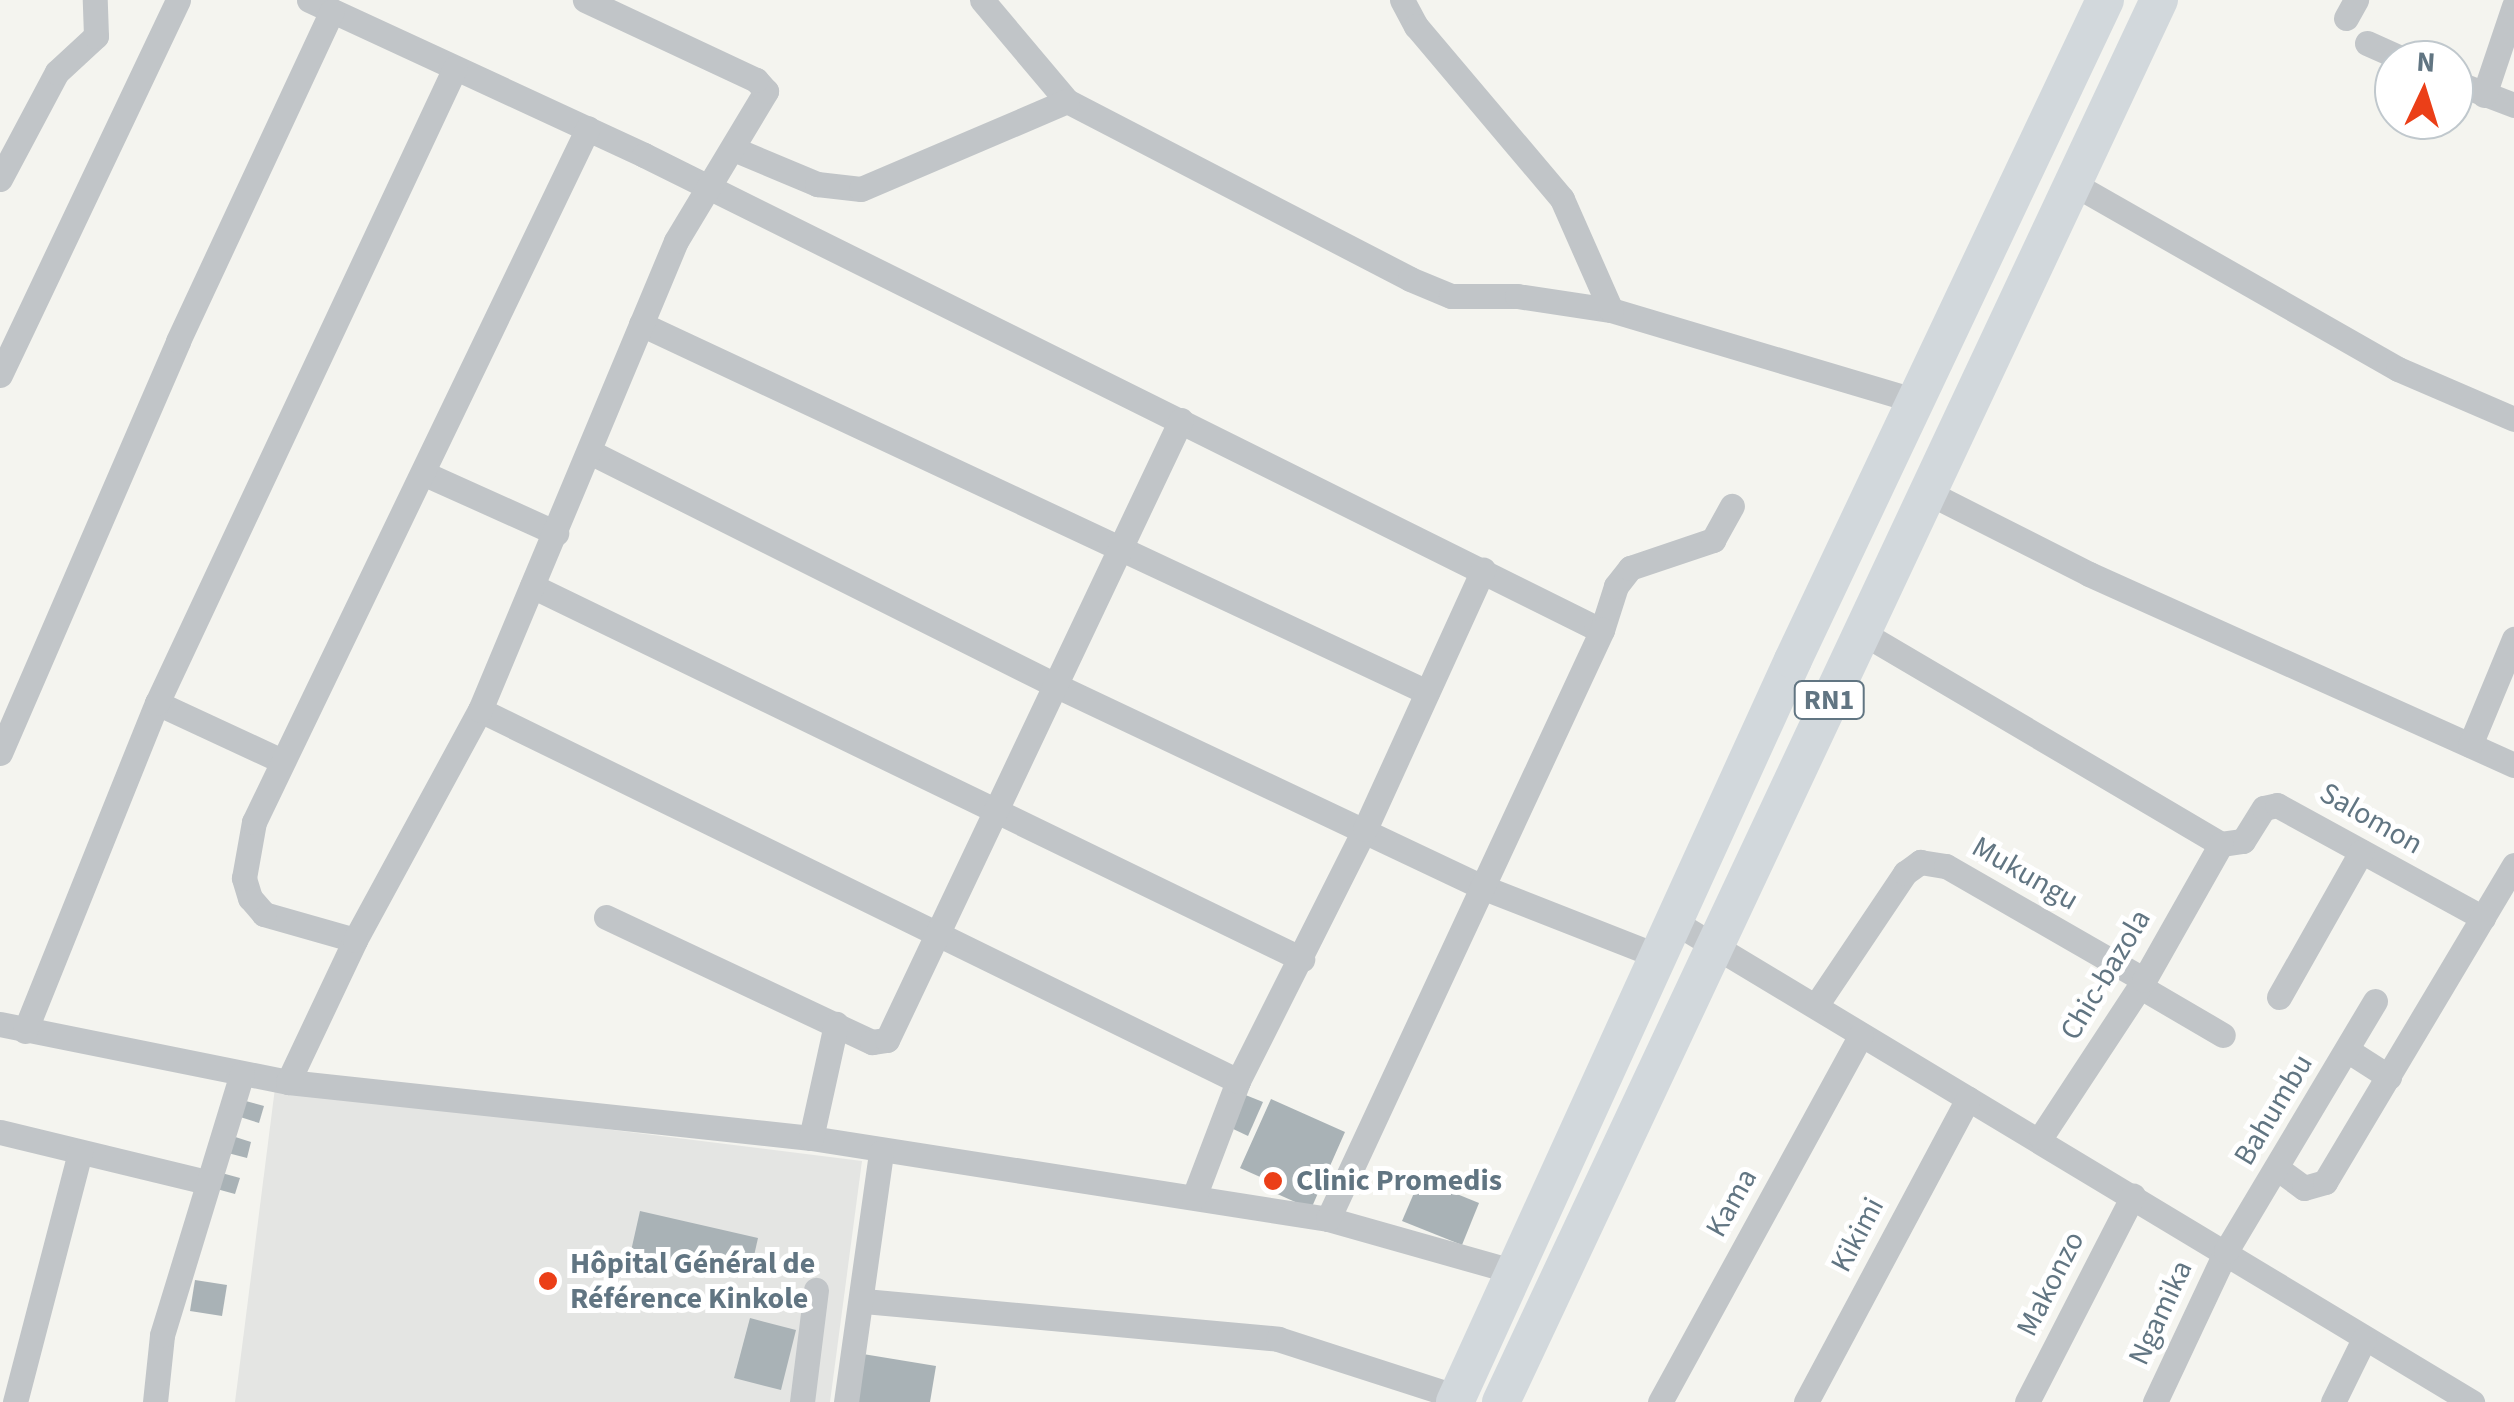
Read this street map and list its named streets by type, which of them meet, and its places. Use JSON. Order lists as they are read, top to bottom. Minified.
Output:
{"streets":{"highway":["RN1"],"street":["Salomon","Mukungu","Chic-bazola","Bahumbu","Kama","Kikimi","Makonzo","Ngamika"]},"crossings":[["Salomon","Chic-bazola"],["Mukungu","Chic-bazola"],["Bahumbu","Ngamika"]],"places":["Clinic Promedis","Hôpital Général de Référence Kinkole"],"north":"top"}
